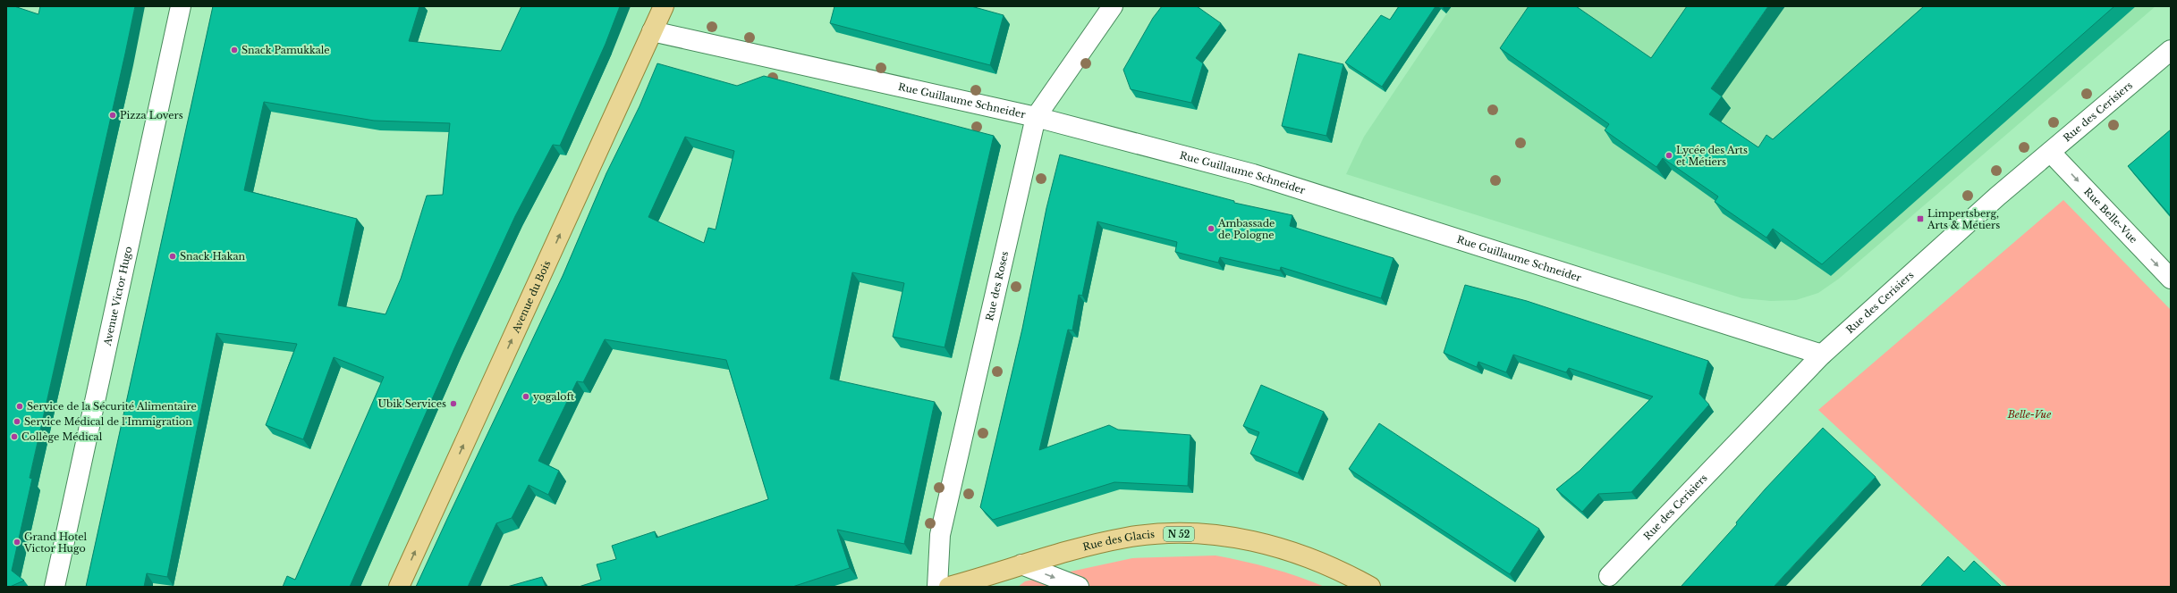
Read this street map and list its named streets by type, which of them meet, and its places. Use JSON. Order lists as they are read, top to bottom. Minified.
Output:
{"streets":{"main road":["Avenue du Bois","N 52","Rue des Glacis"],"street":["Rue Guillaume Schneider","Rue des Cerisiers","Rue Belle-Vue","Rue des Roses","Avenue Victor Hugo"]},"crossings":[["Rue Guillaume Schneider","Rue des Cerisiers"],["Rue Guillaume Schneider","Rue des Roses"],["Rue Guillaume Schneider","Avenue du Bois"],["Rue des Cerisiers","Rue Belle-Vue"]],"one_way":["Rue Belle-Vue","Avenue du Bois"],"parks":["Belle-Vue"],"places":{"other":["Snack Pamukkale","Pizza Lovers","Lycée des Arts et Métiers","Ambassade de Pologne","Snack Hakan","yogaloft","Ubik Services","Service de la Sécurité Alimentaire","Service Médical de l'Immigration","Collège Médical","Grand Hotel Victor Hugo"],"transit":["Limpertsberg, Arts & Métiers"]}}
